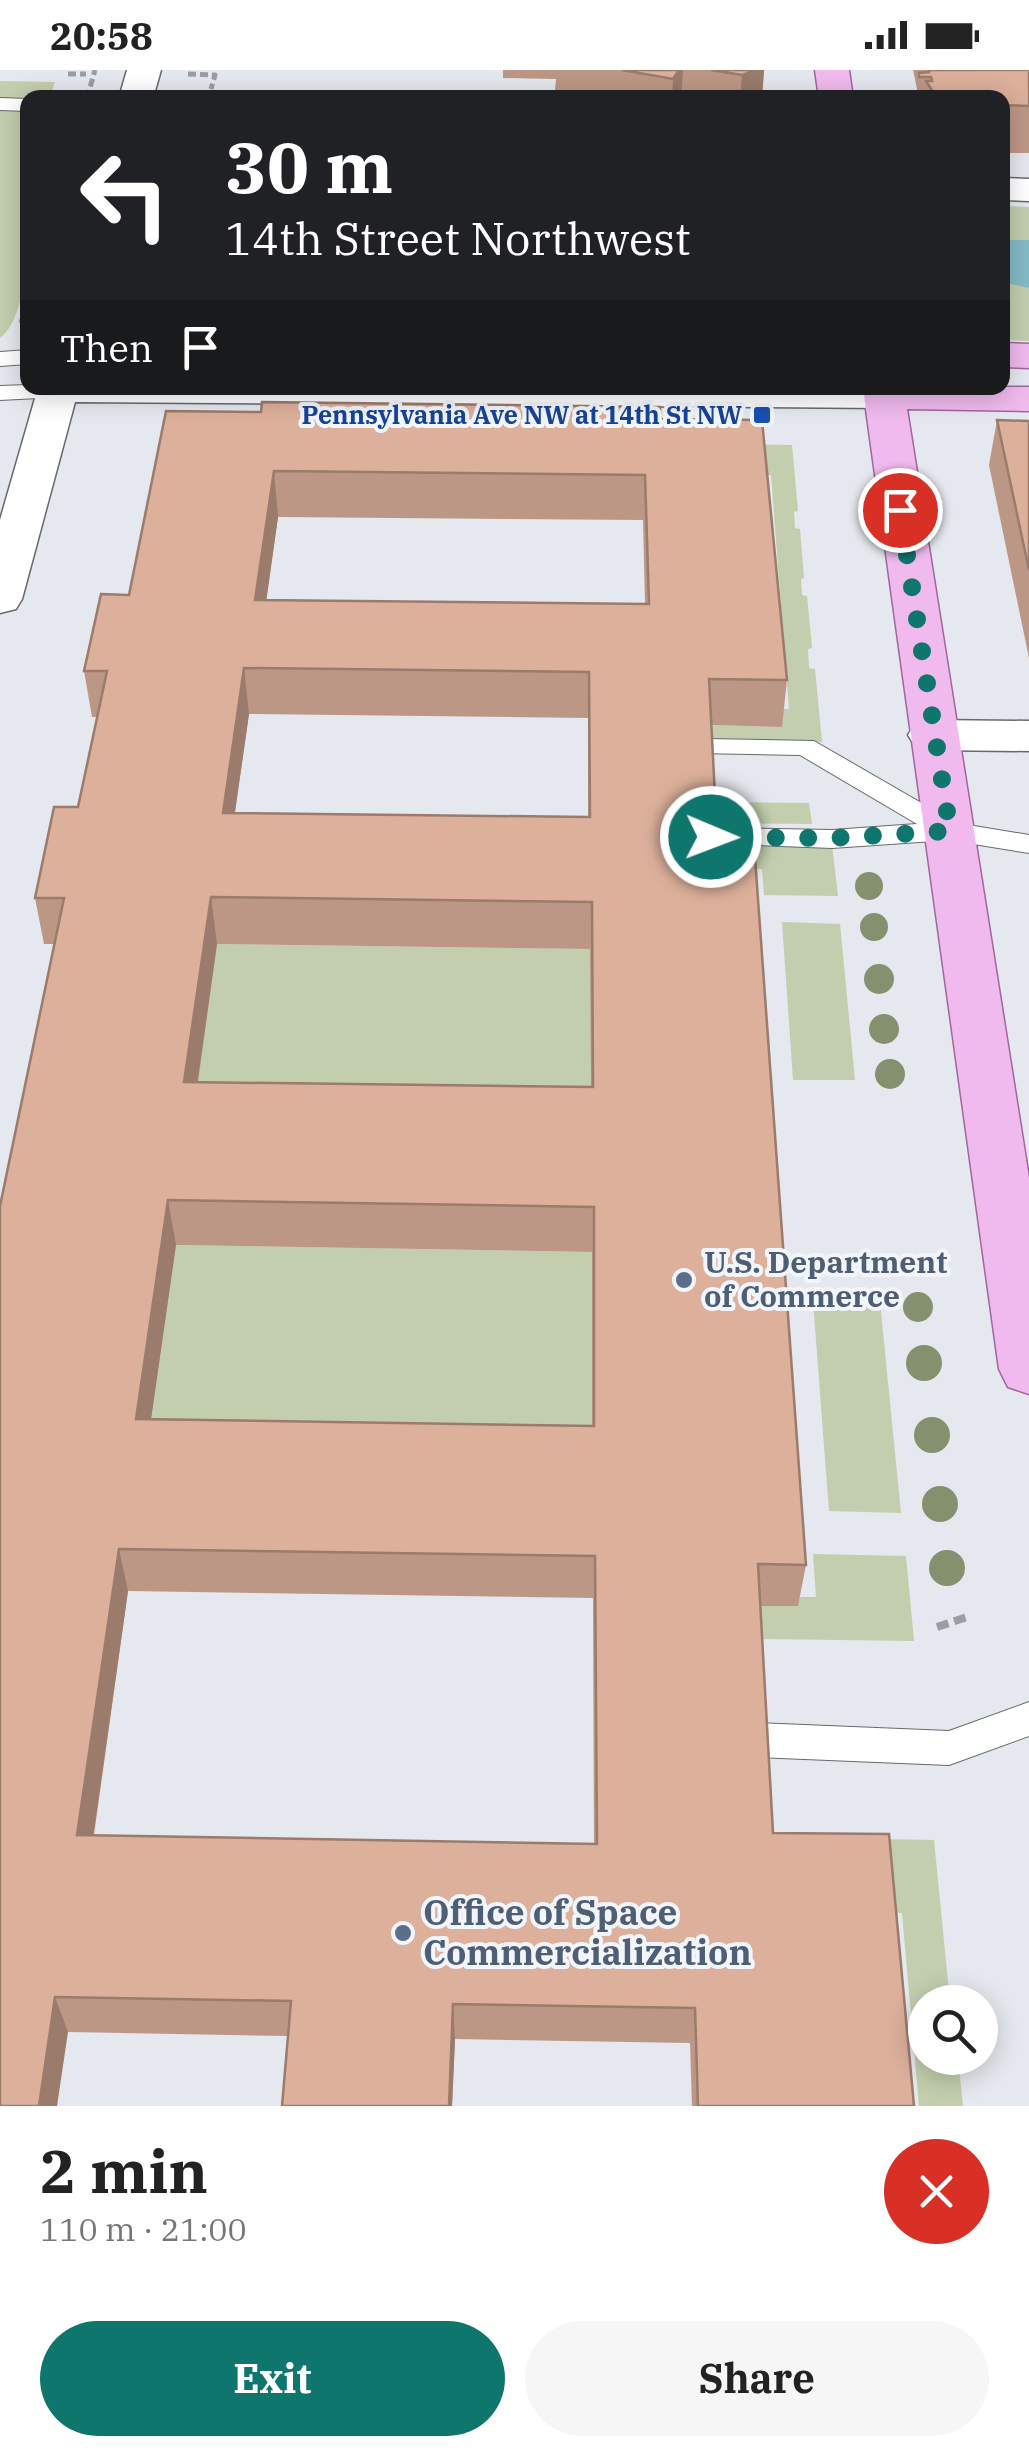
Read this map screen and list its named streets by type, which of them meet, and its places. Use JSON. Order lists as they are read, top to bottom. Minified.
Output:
{"places":{"transit":["Pennsylvania Ave NW at 14th St NW"],"other":["U.S. Department of Commerce","Office of Space Commercialization"]},"page":{"status":"20:58","turn":["30 m","14th Street Northwest"],"then":"Then","heading":["2 min","110 m · 21:00"],"buttons":["Exit","Share"]}}
